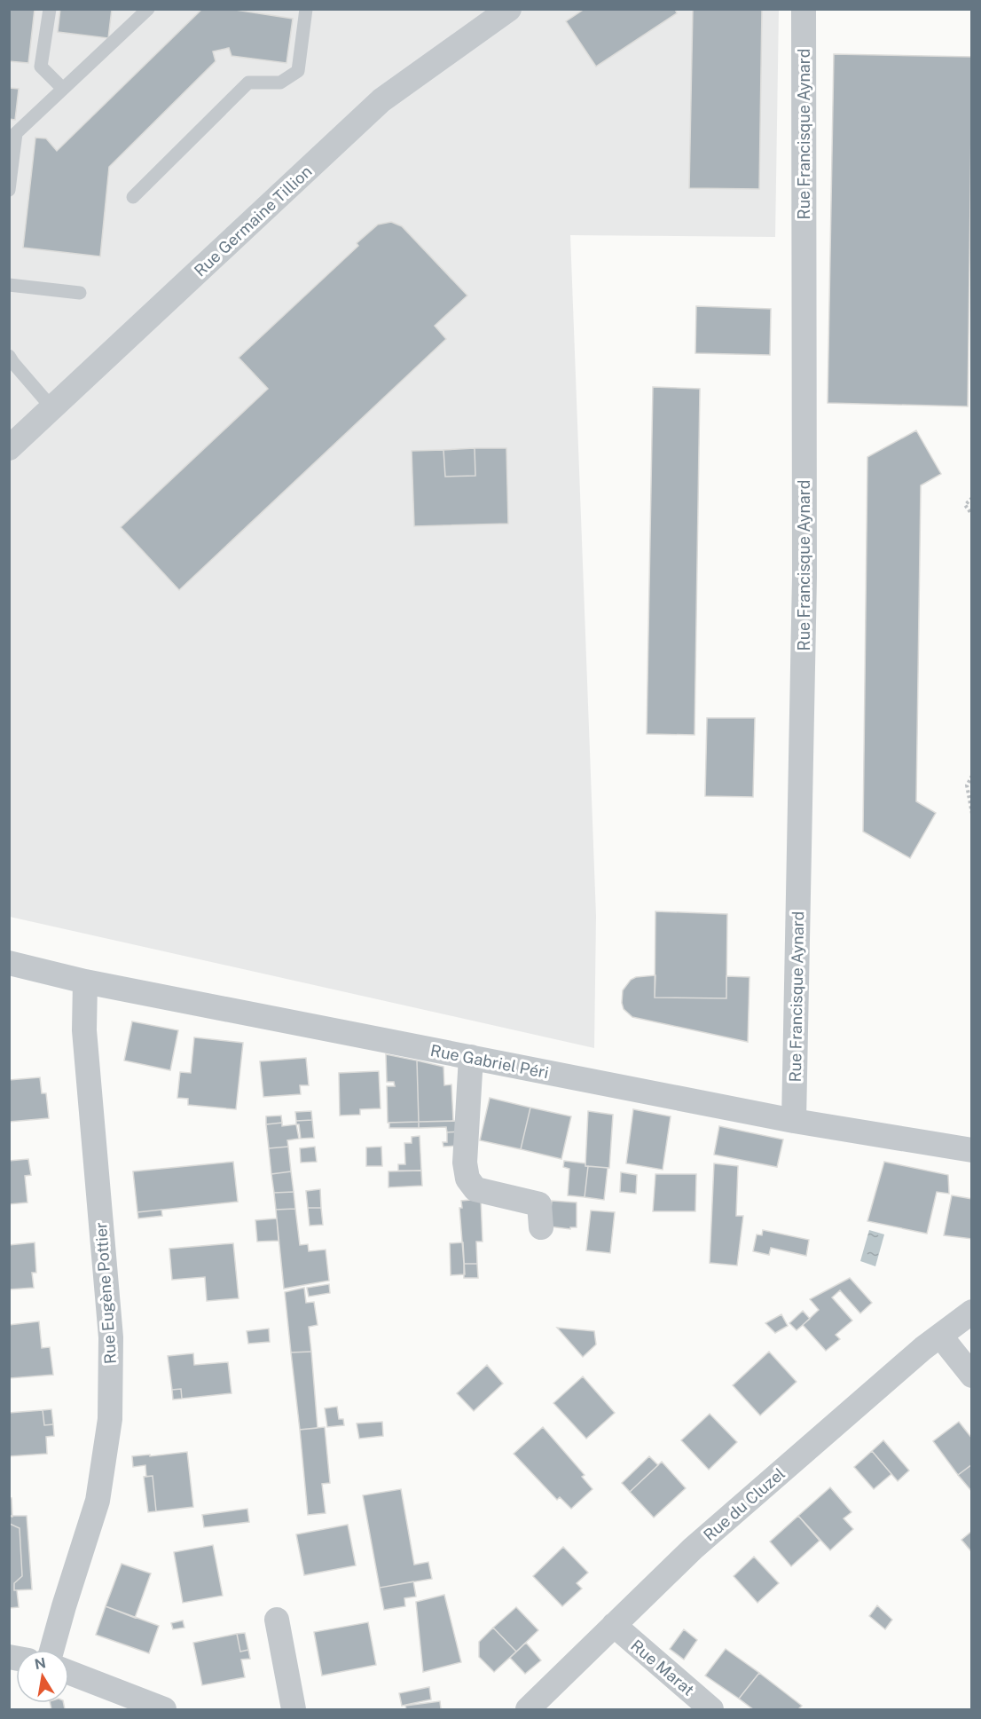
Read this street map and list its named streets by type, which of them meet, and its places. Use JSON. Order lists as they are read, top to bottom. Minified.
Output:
{"streets":{"street":["Rue Francisque Aynard","Rue Germaine Tillion","Rue Gabriel Péri","Rue Eugène Pottier","Rue du Cluzel","Rue Marat"]},"crossings":[["Rue Francisque Aynard","Rue Gabriel Péri"],["Rue Gabriel Péri","Rue Eugène Pottier"],["Rue du Cluzel","Rue Marat"]],"north":"top"}
